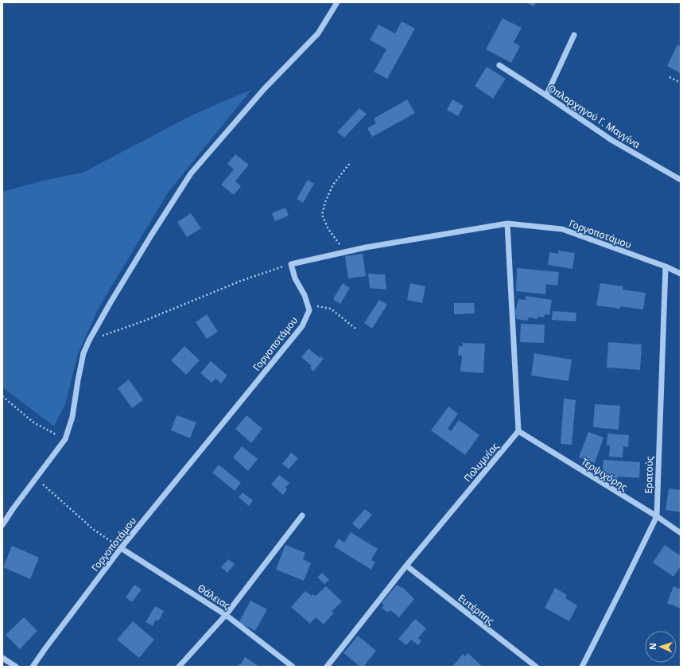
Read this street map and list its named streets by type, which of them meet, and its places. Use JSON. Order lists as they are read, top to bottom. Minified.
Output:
{"streets":{"street":["Οπλαρχηγού Γ. Μαγγίνα","Γοργοποτάμου","Πολυμνίας","Τερψιχόρης","Ερατούς","Θάλειας","Ευτέρπης"]},"crossings":[["Γοργοποτάμου","Ερατούς"],["Γοργοποτάμου","Θάλειας"],["Πολυμνίας","Τερψιχόρης"],["Πολυμνίας","Ευτέρπης"],["Τερψιχόρης","Ερατούς"]],"north":"left"}
